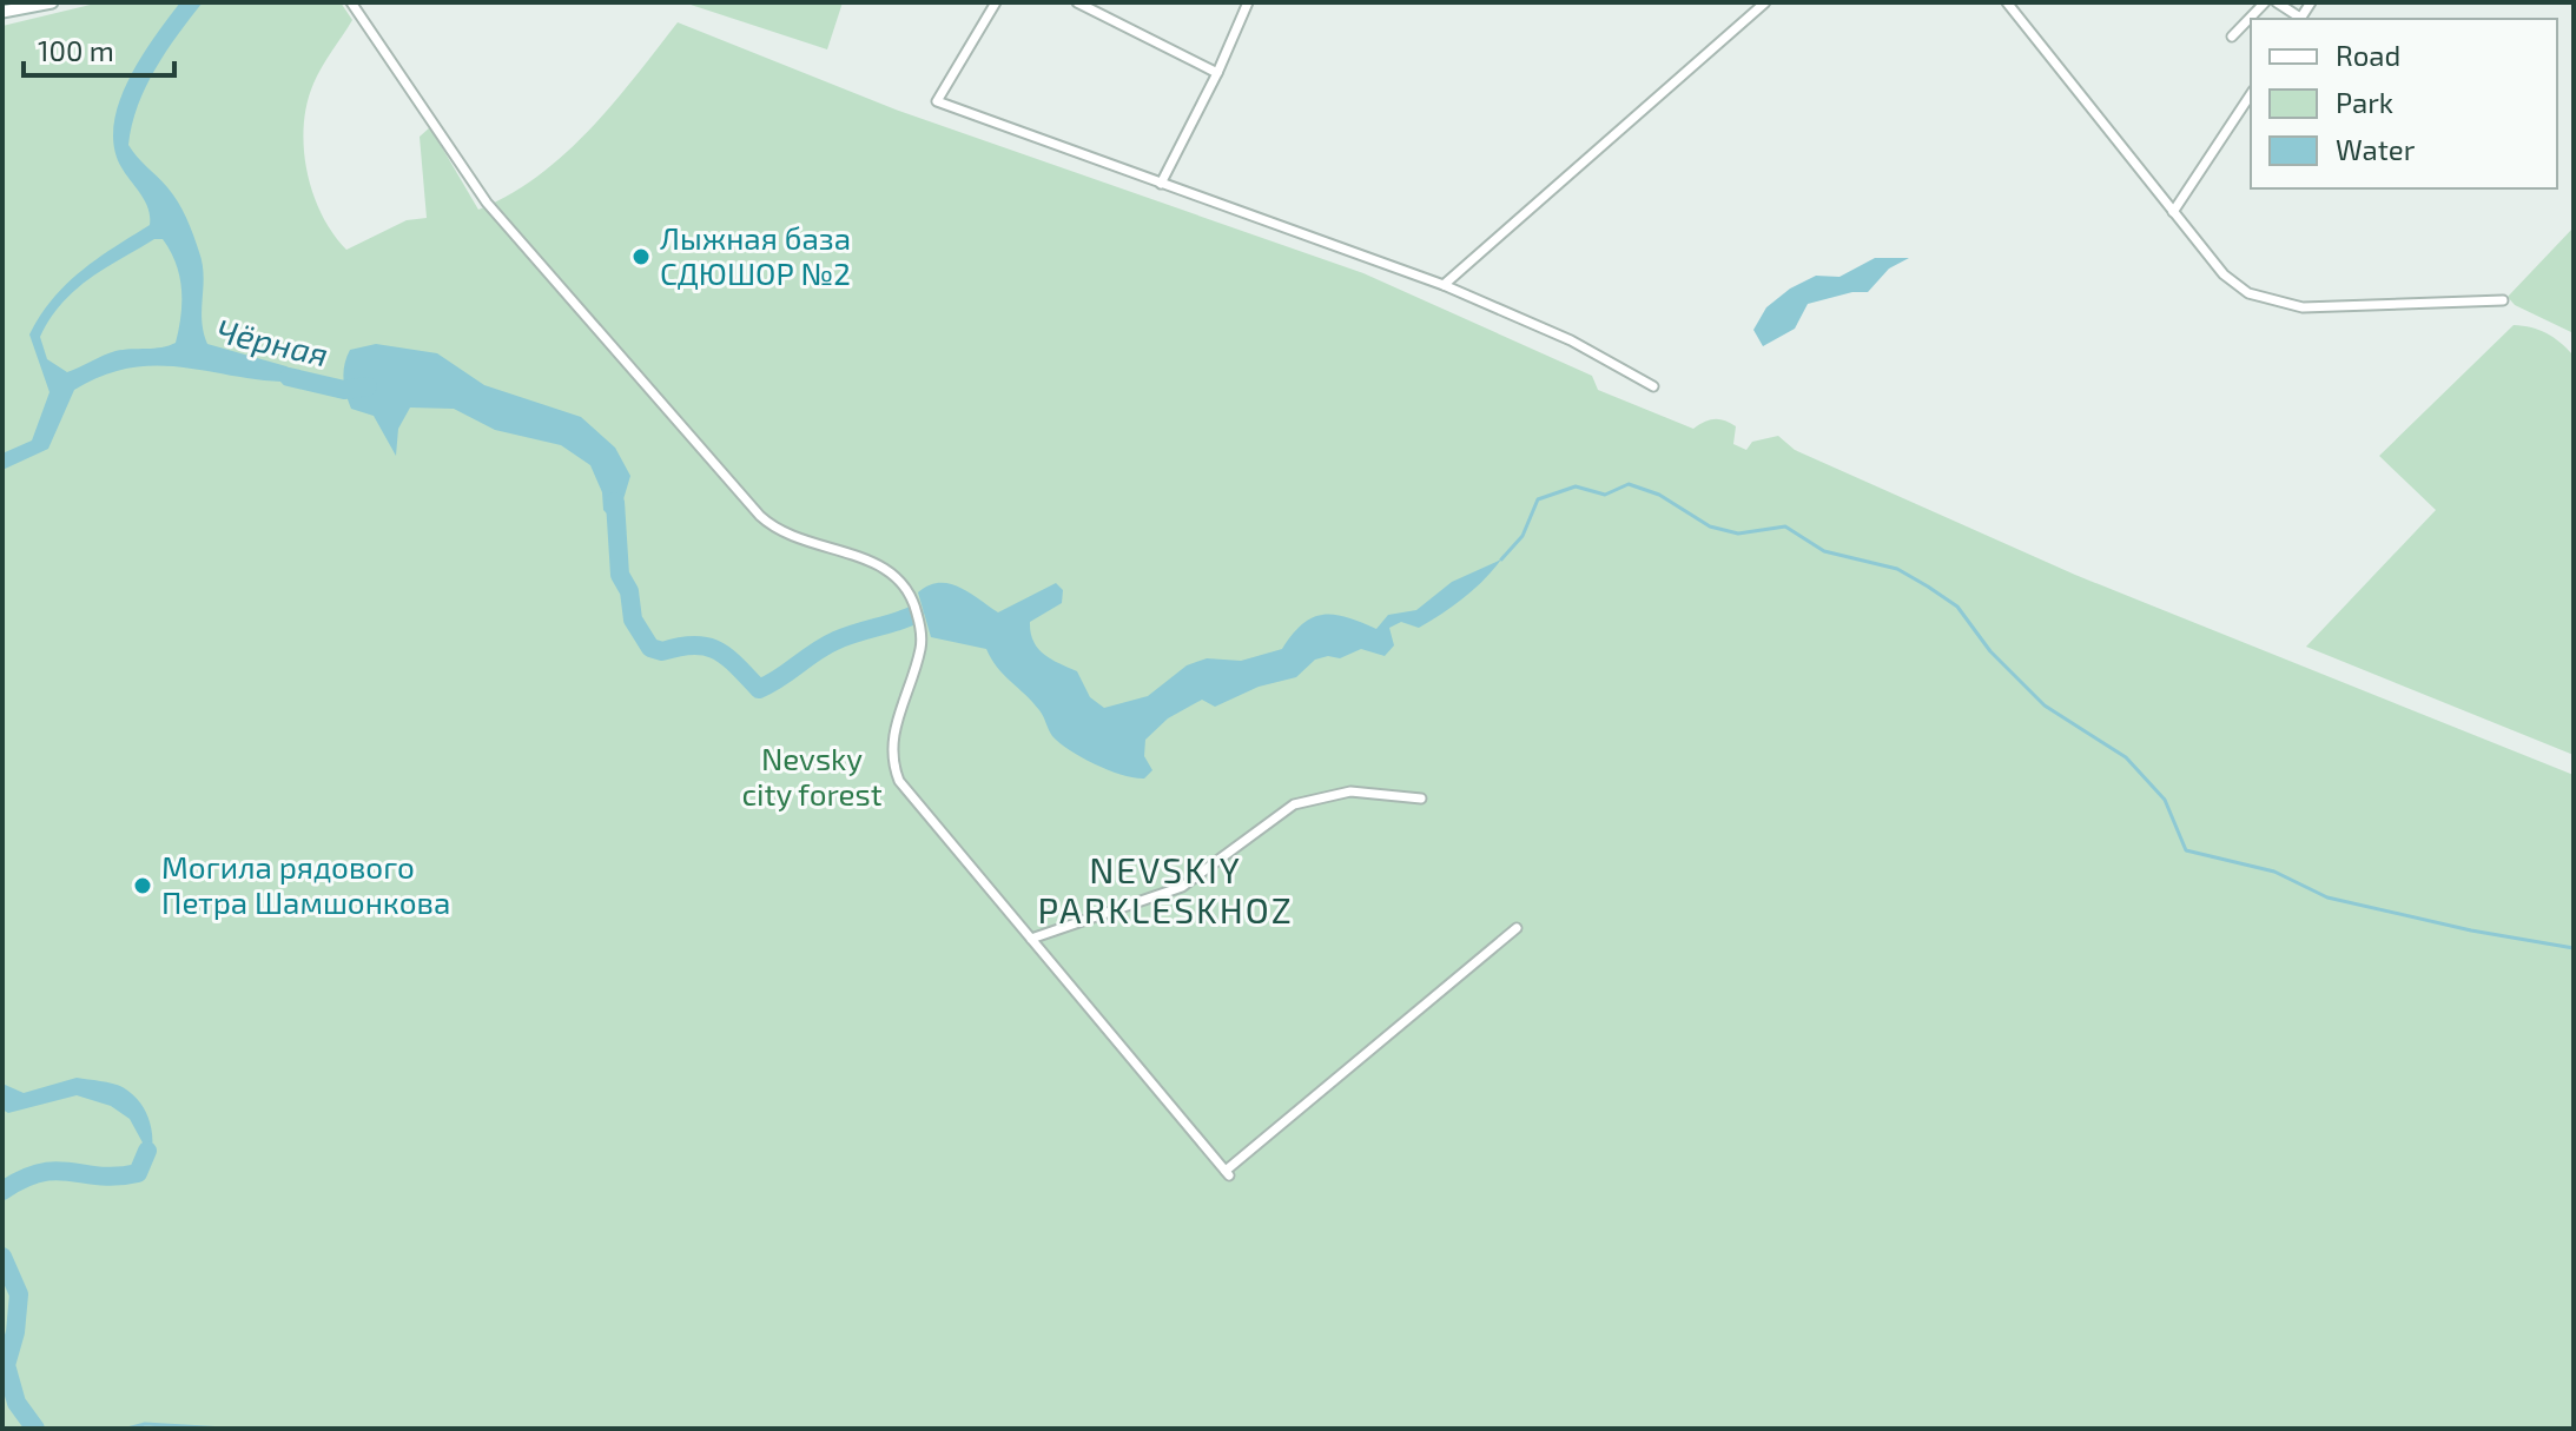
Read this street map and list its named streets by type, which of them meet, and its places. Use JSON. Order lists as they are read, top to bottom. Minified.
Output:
{"districts":["NEVSKIY PARKLESKHOZ"],"water":["Чёрная"],"parks":["Nevsky city forest"],"places":["Лыжная база СДЮШОР №2","Могила рядового Петра Шамшонкова"],"legend":["Road","Park","Water"],"scale_bar":"100 m"}
